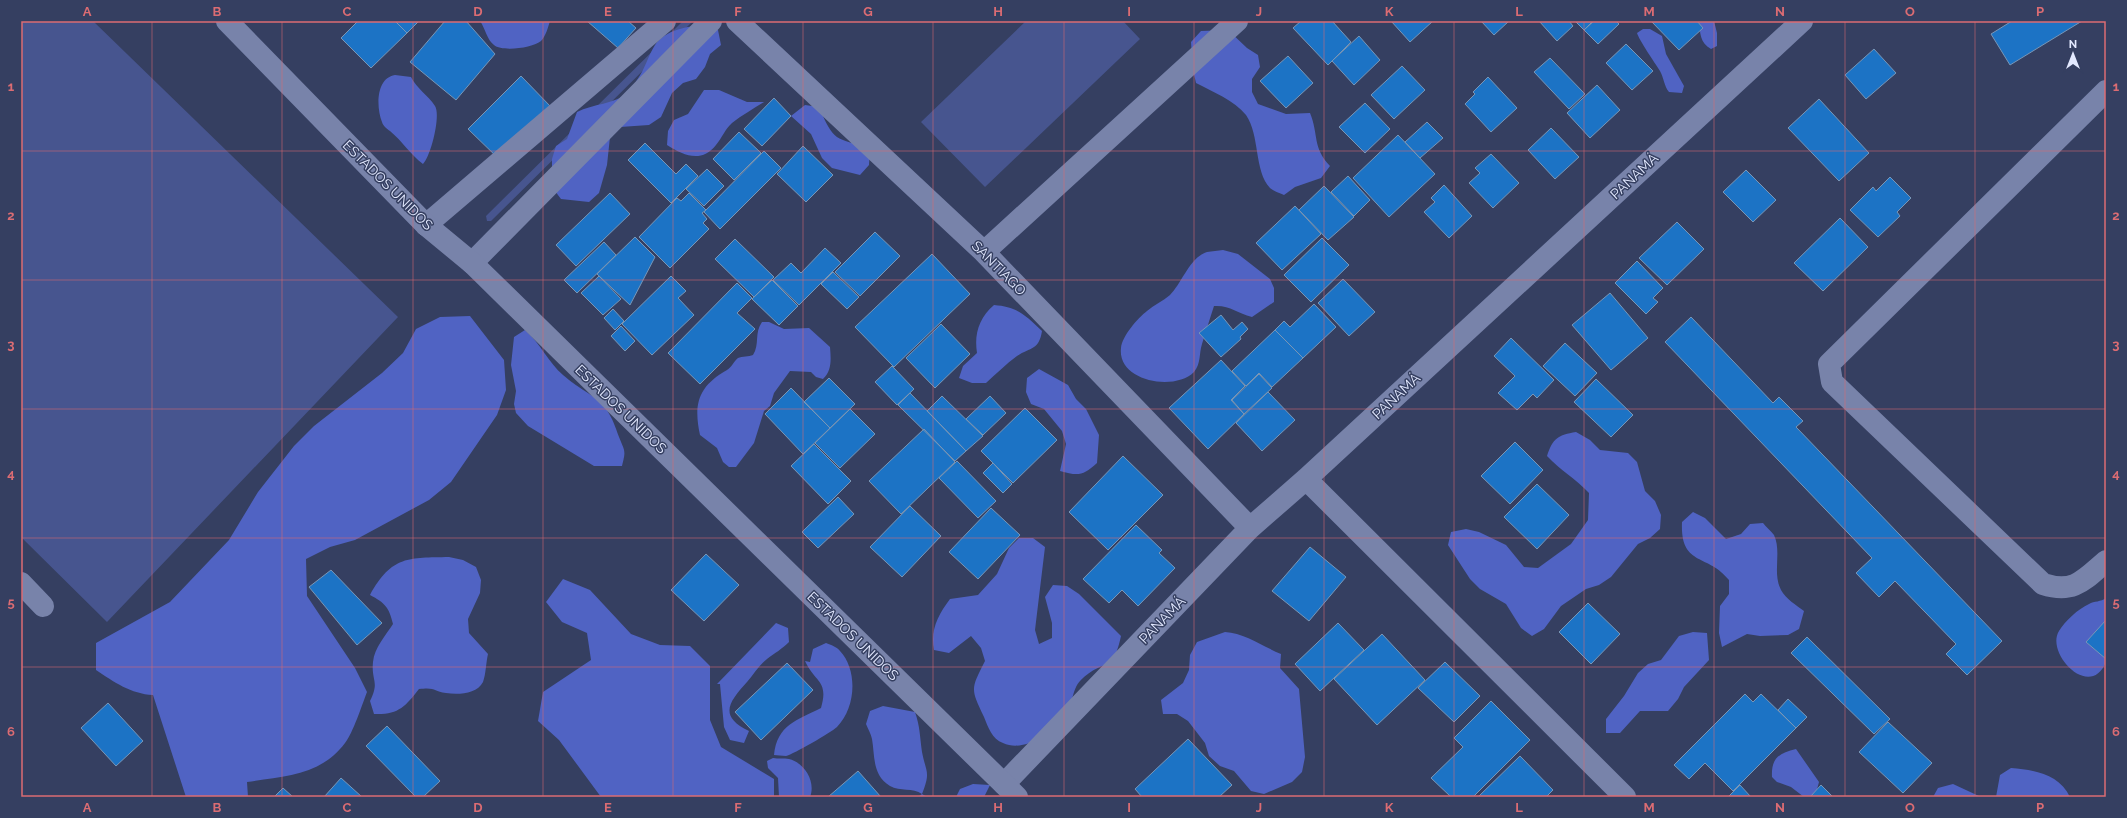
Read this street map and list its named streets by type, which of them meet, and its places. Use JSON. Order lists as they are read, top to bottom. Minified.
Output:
{"streets":{"street":["PANAMÁ","ESTADOS UNIDOS","SANTIAGO"]},"crossings":[["PANAMÁ","ESTADOS UNIDOS"],["PANAMÁ","SANTIAGO"]],"north":"top","grid":{"columns":["A","B","C","D","E","F","G","H","I","J","K","L","M","N","O","P"],"rows":["1","2","3","4","5","6"]}}
